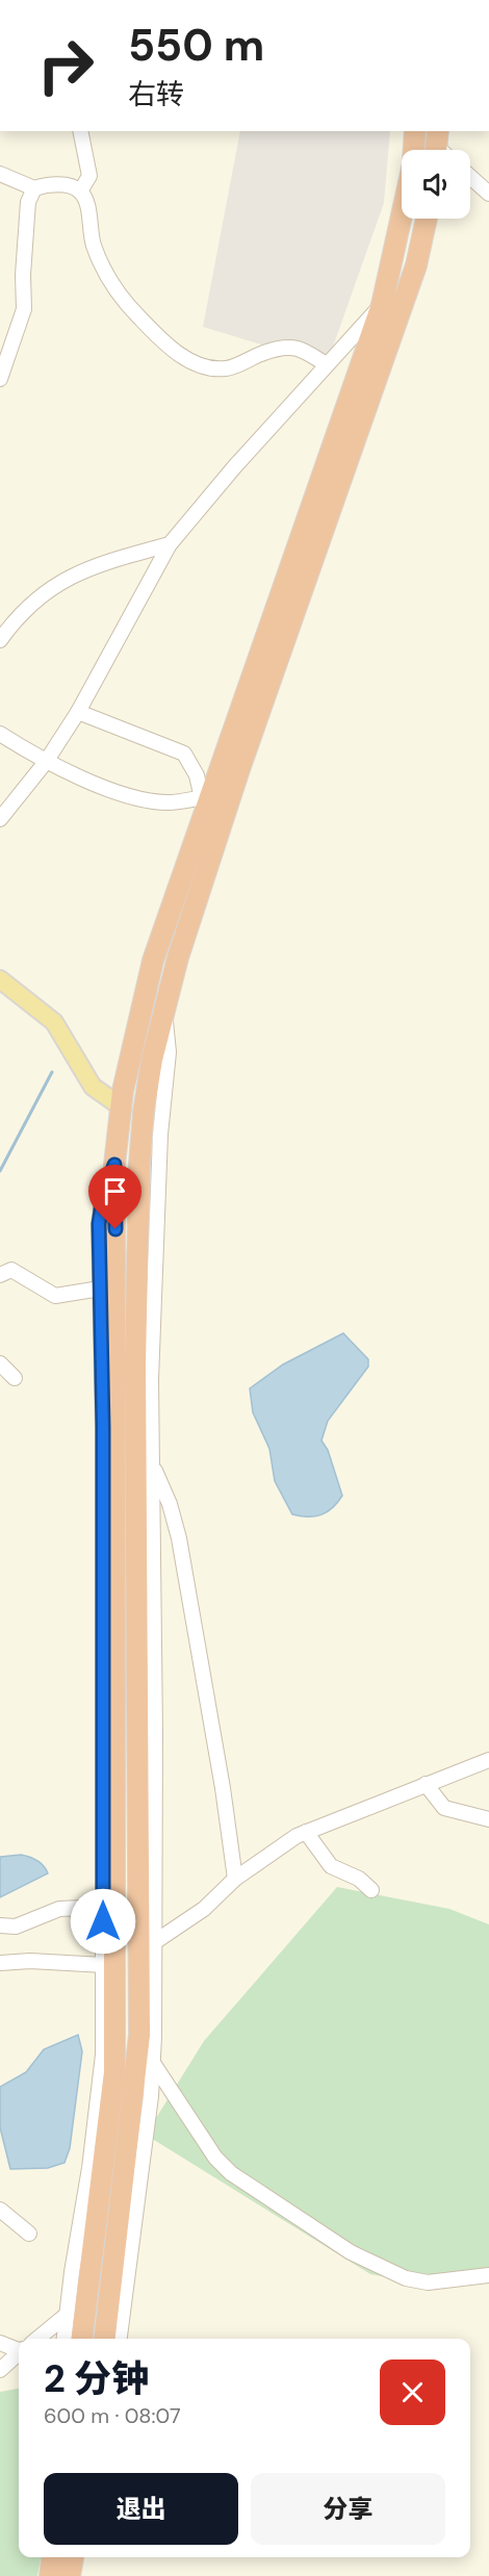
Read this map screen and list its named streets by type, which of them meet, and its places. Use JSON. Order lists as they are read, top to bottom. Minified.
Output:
{"page":{"turn":["550 m","右转"],"heading":["2 分钟","600 m · 08:07"],"buttons":["退出","分享"]}}
